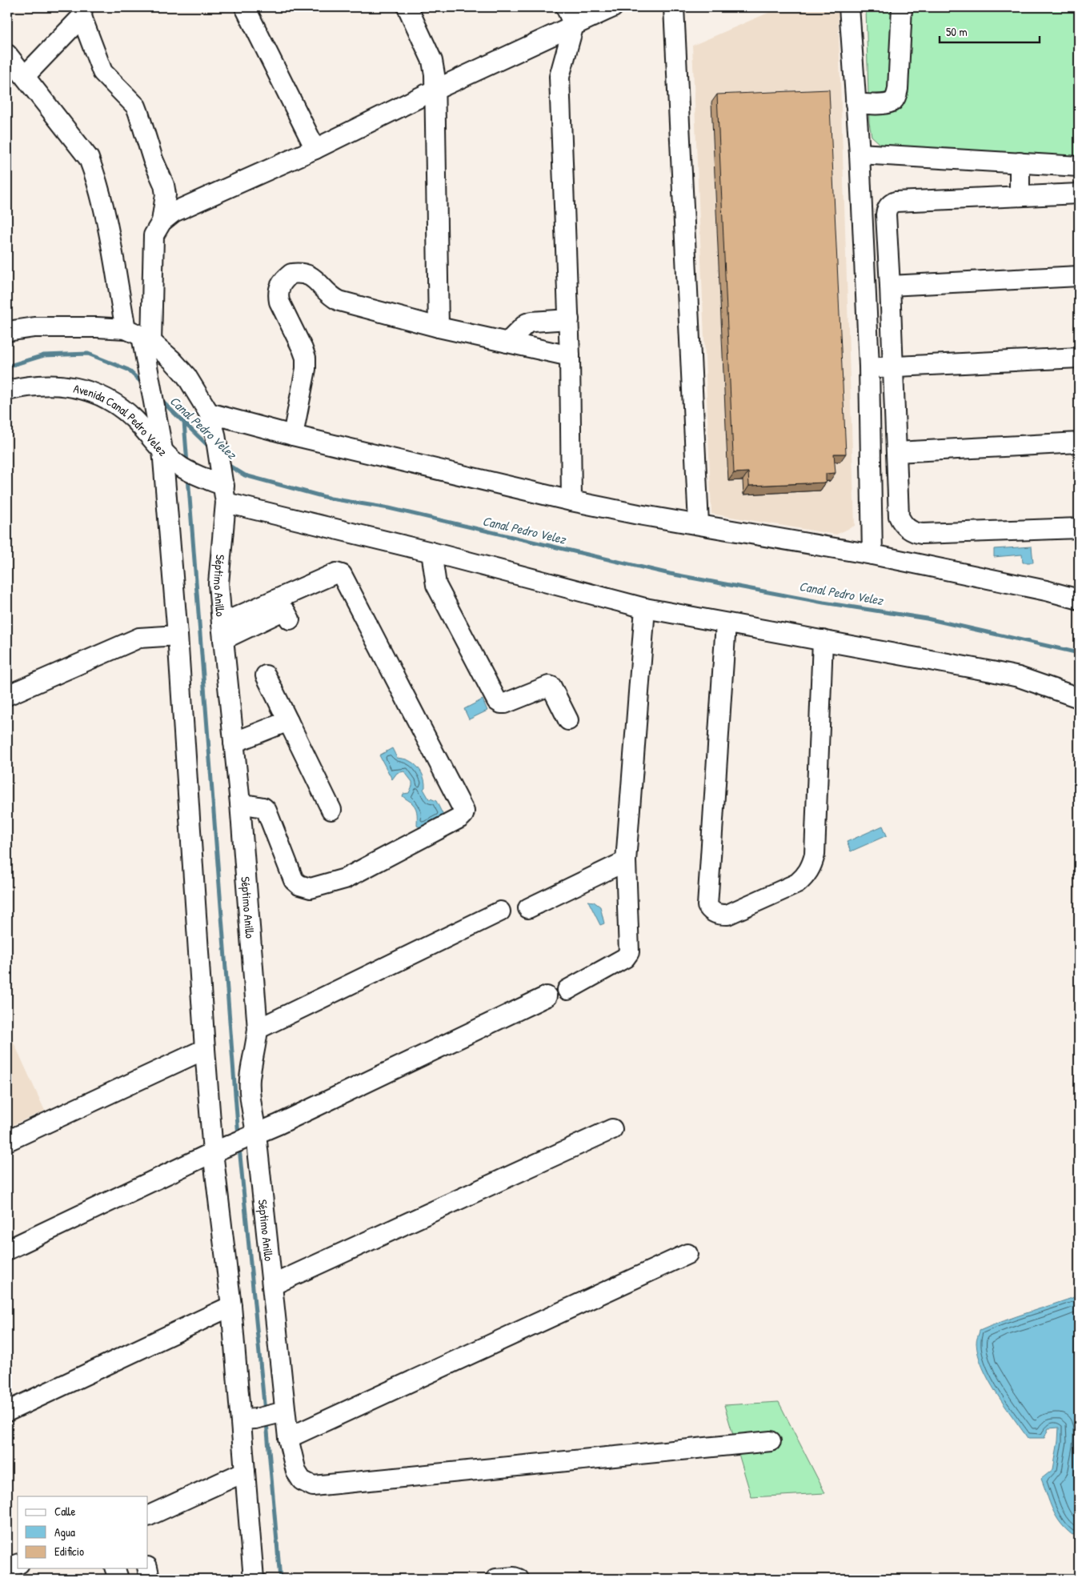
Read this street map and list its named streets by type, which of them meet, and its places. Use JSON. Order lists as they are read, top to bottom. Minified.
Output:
{"streets":{"street":["Avenida Canal Pedro Velez","Séptimo Anillo"]},"crossings":[["Avenida Canal Pedro Velez","Séptimo Anillo"]],"water":["Canal Pedro Velez"],"legend":["Calle","Agua","Edificio"],"scale_bar":"50 m"}
